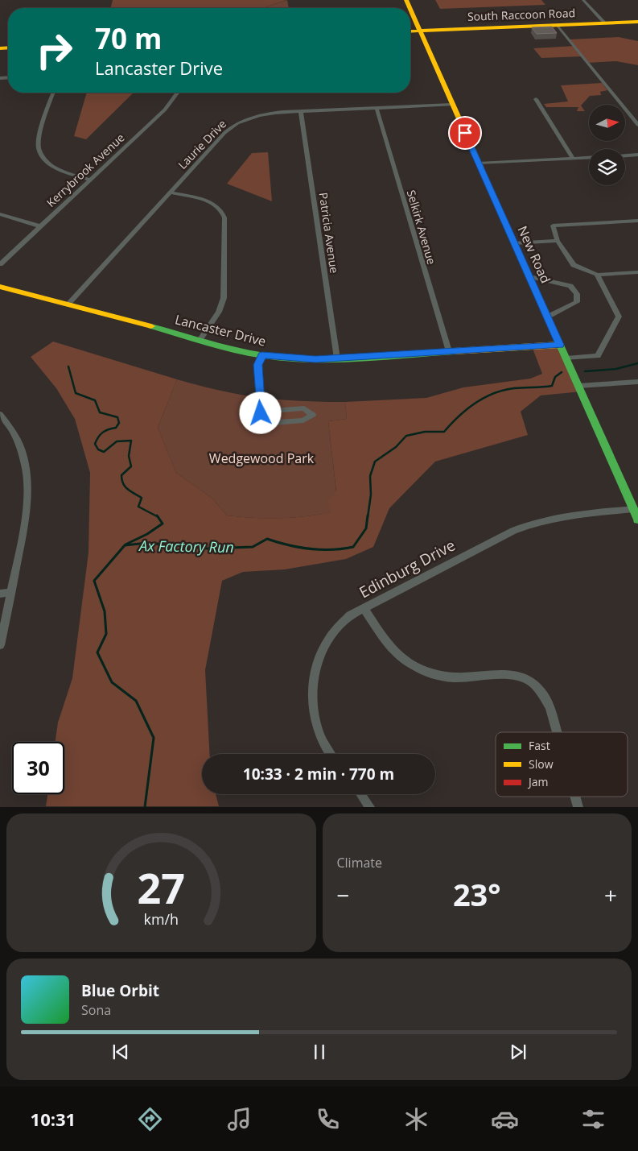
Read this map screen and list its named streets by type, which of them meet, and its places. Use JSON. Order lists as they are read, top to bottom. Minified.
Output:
{"streets":{"street":["South Raccoon Road","Laurie Drive","Kerrybrook Avenue","Selkirk Avenue","Patricia Avenue","New Road","Lancaster Drive","Edinburg Drive"]},"crossings":[["South Raccoon Road","New Road"],["Laurie Drive","Selkirk Avenue"],["Laurie Drive","Patricia Avenue"],["Laurie Drive","New Road"],["Laurie Drive","Lancaster Drive"],["Selkirk Avenue","Lancaster Drive"],["Patricia Avenue","Lancaster Drive"],["New Road","Lancaster Drive"],["New Road","Edinburg Drive"]],"water":["Ax Factory Run"],"parks":["Wedgewood Park"],"legend":["Fast","Slow","Jam"],"north":"right","page":{"turn":["70 m","Lancaster Drive"],"limit":"30","trip":"10:33 · 2 min · 770 m","tile":"Climate","heat":["−","23°","+"],"song":["Blue Orbit","Sona"],"tabs":"10:31","gauge":["27","km/h"]}}
